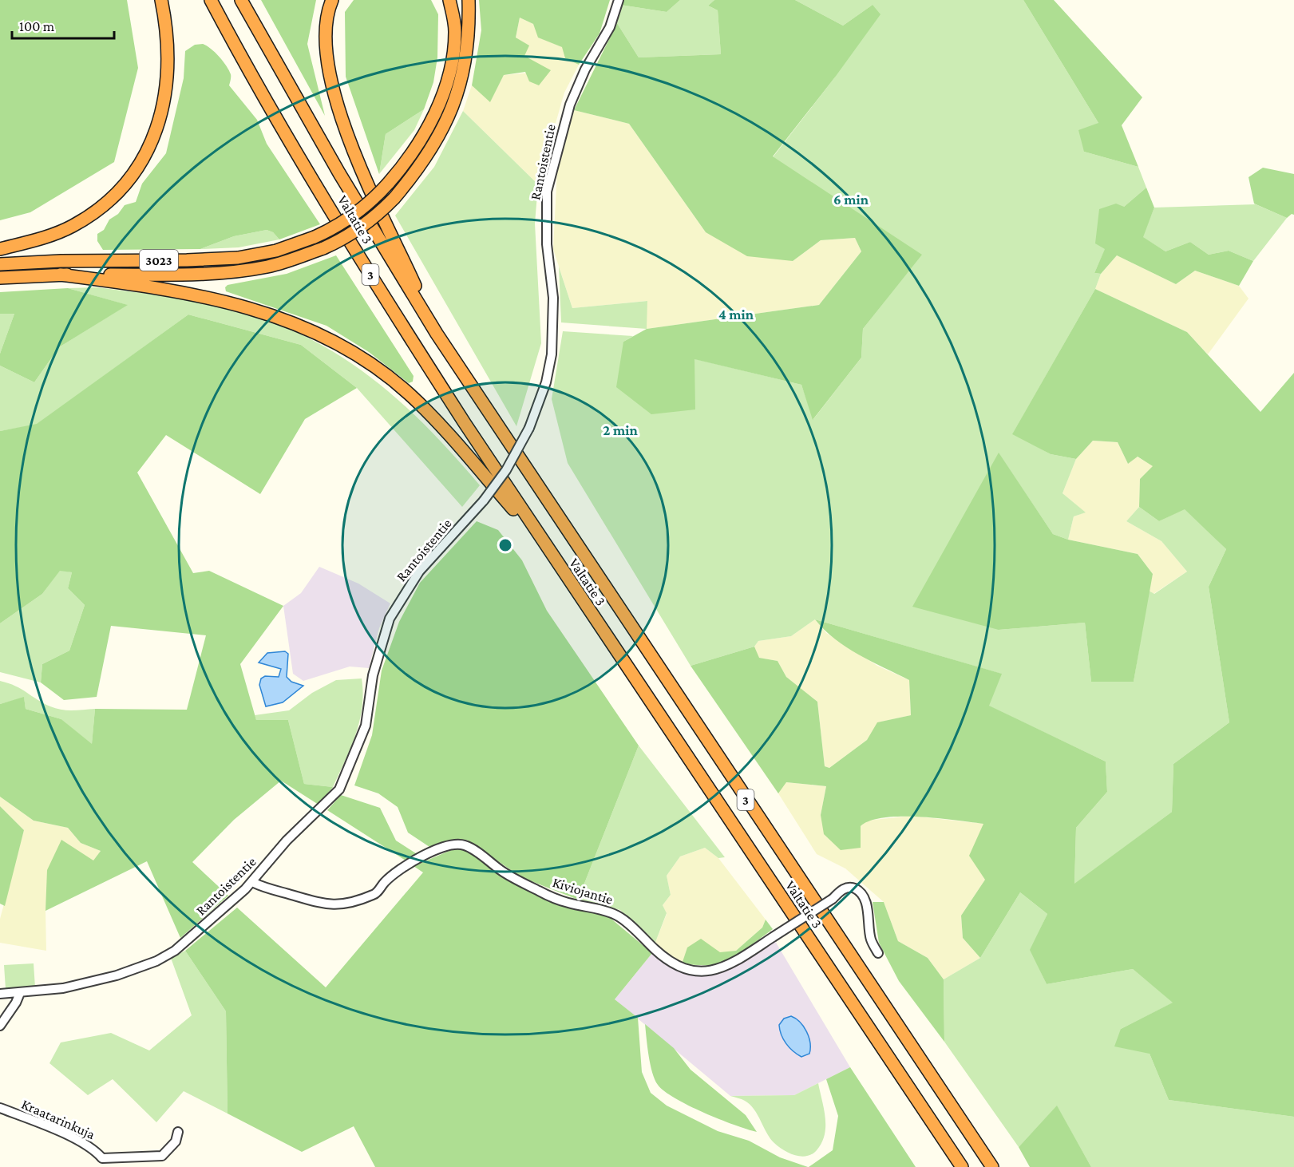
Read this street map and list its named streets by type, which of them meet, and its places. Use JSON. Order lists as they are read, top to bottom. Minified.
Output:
{"streets":{"highway":["Valtatie 3","3023","3"],"street":["Rantoistentie","Kiviojantie","Kraatarinkuja"]},"crossings":[["Rantoistentie","Kiviojantie"]],"scale_bar":"100 m","rings":["6 min","4 min","2 min"]}
